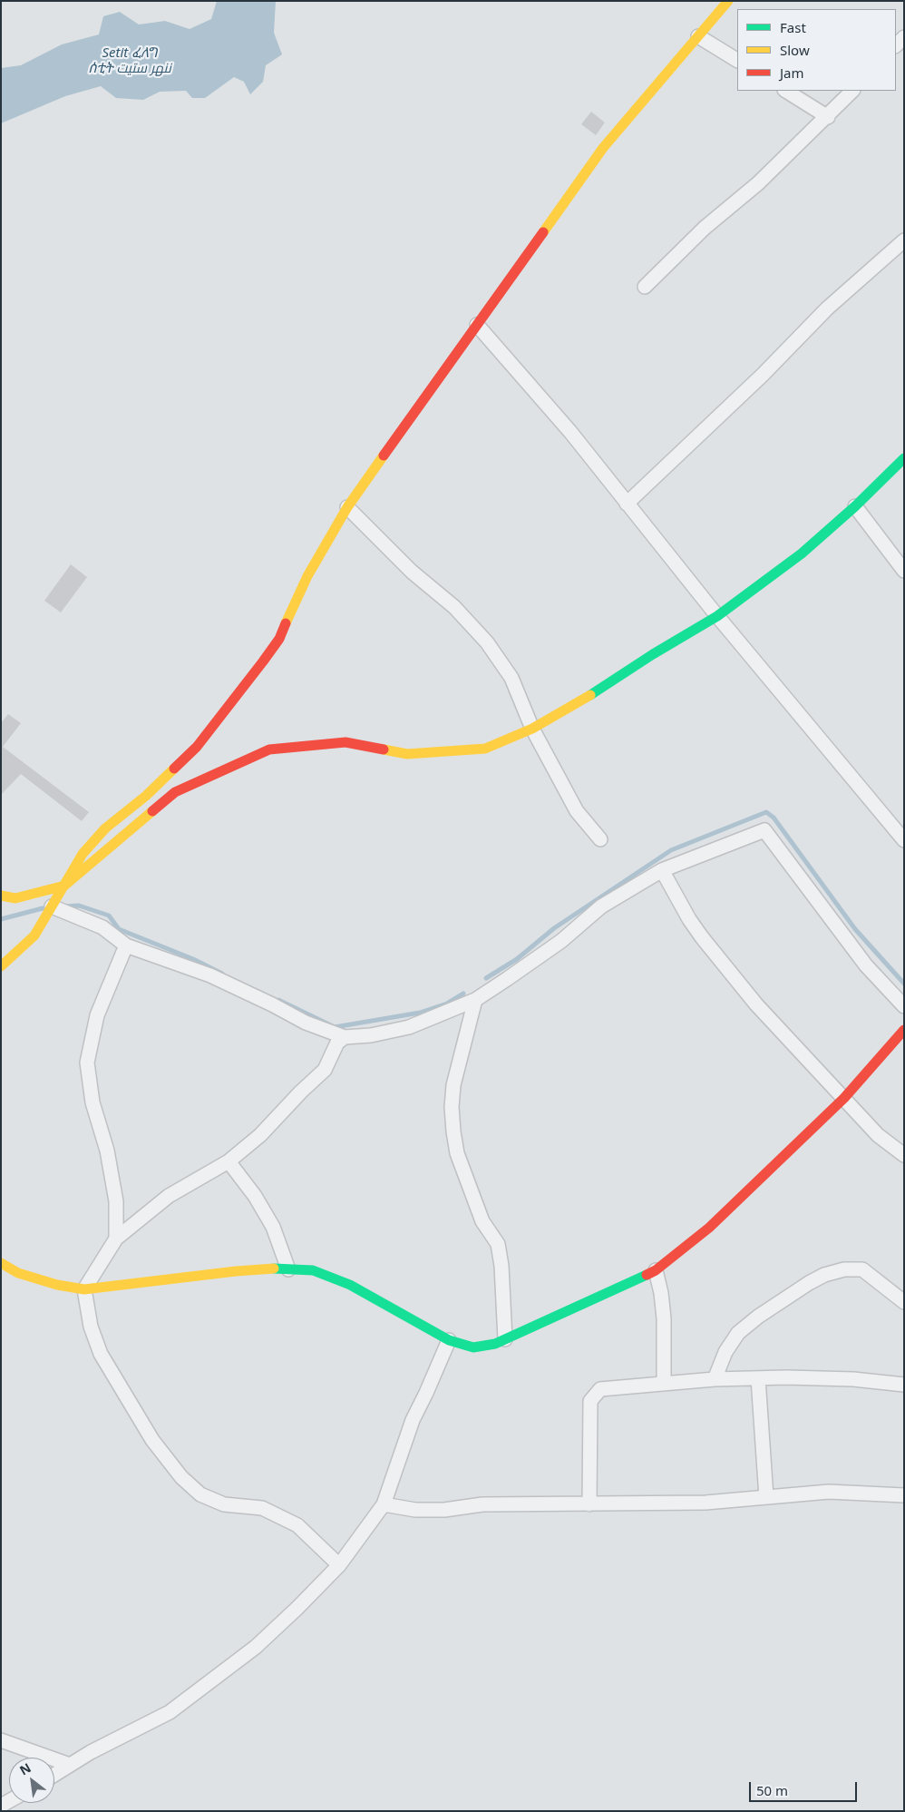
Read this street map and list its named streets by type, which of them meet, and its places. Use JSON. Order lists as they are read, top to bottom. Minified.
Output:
{"water":["Setit ፈለግ ሰቲት ننهر ستيت"],"legend":["Fast","Slow","Jam"],"scale_bar":"50 m","north":"top left"}
